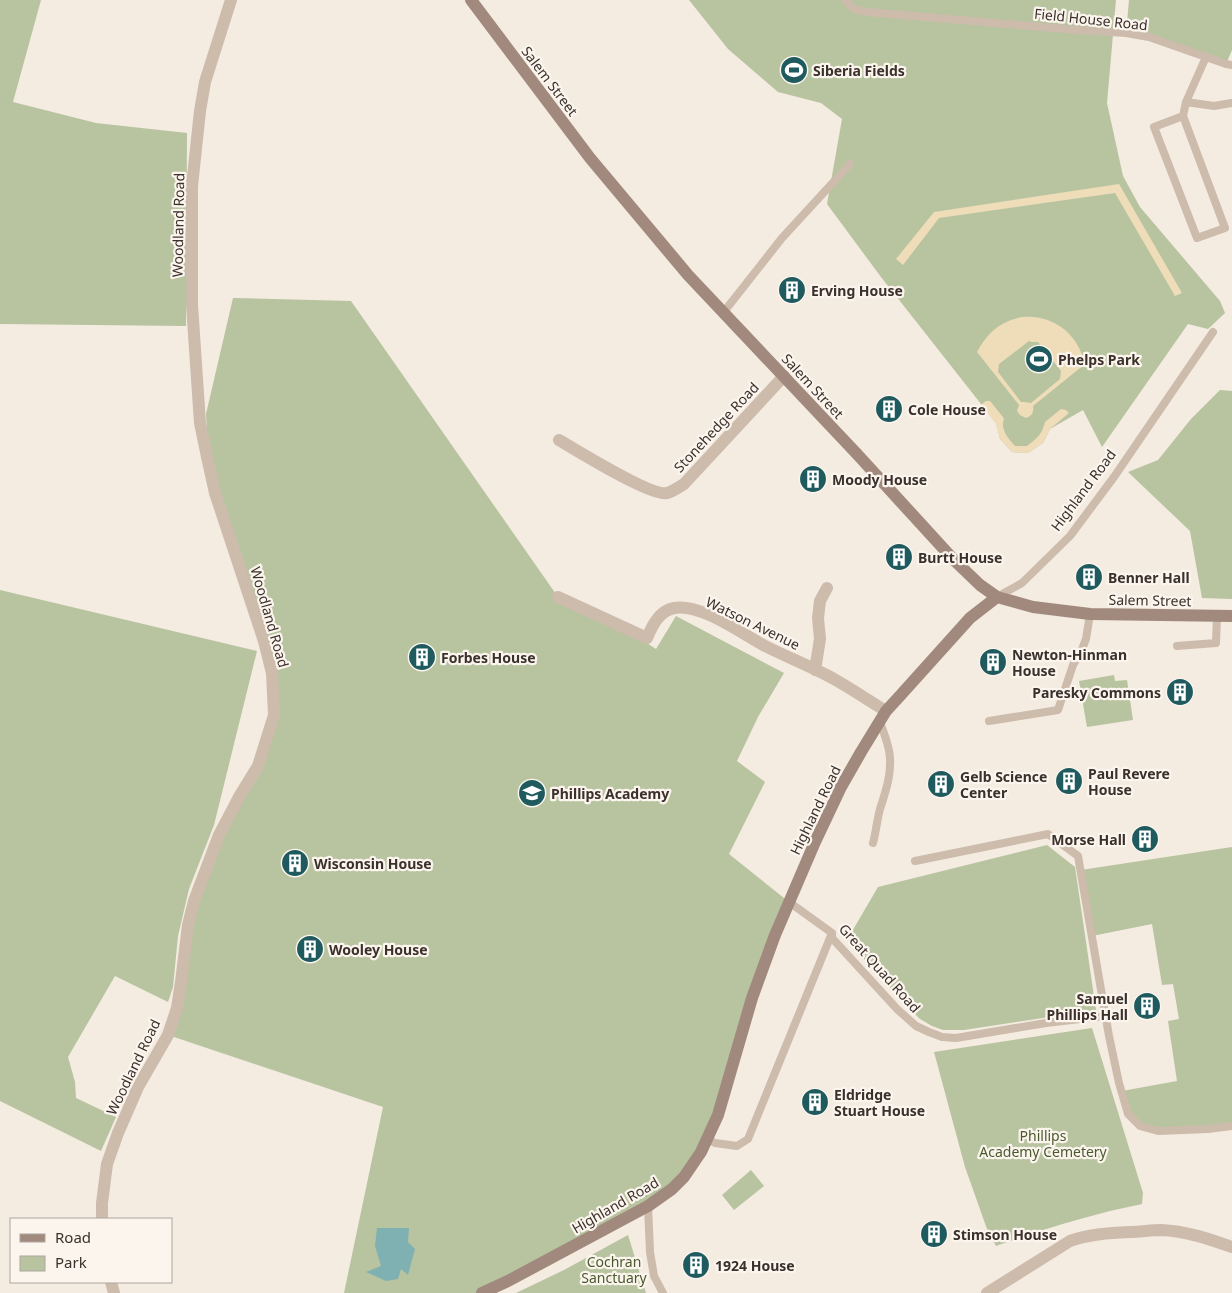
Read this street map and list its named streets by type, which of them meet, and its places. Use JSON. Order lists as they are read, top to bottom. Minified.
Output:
{"streets":{"street":["Salem Street","Woodland Road","Stonehedge Road","Highland Road","Watson Avenue"],"lane":["Field House Road","Great Quad Road"]},"crossings":[["Salem Street","Stonehedge Road"],["Salem Street","Highland Road"],["Highland Road","Watson Avenue"],["Highland Road","Great Quad Road"]],"parks":["Phillips Academy Cemetery","Cochran Sanctuary"],"places":{"sports":["Siberia Fields","Phelps Park"],"building":["Erving House","Cole House","Moody House","Burtt House","Benner Hall","Forbes House","Newton-Hinman House","Paresky Commons","Paul Revere House","Gelb Science Center","Morse Hall","Wisconsin House","Wooley House","Samuel Phillips Hall","Eldridge Stuart House","Stimson House","1924 House"],"school or university":["Phillips Academy"]},"legend":["Road","Park"]}
